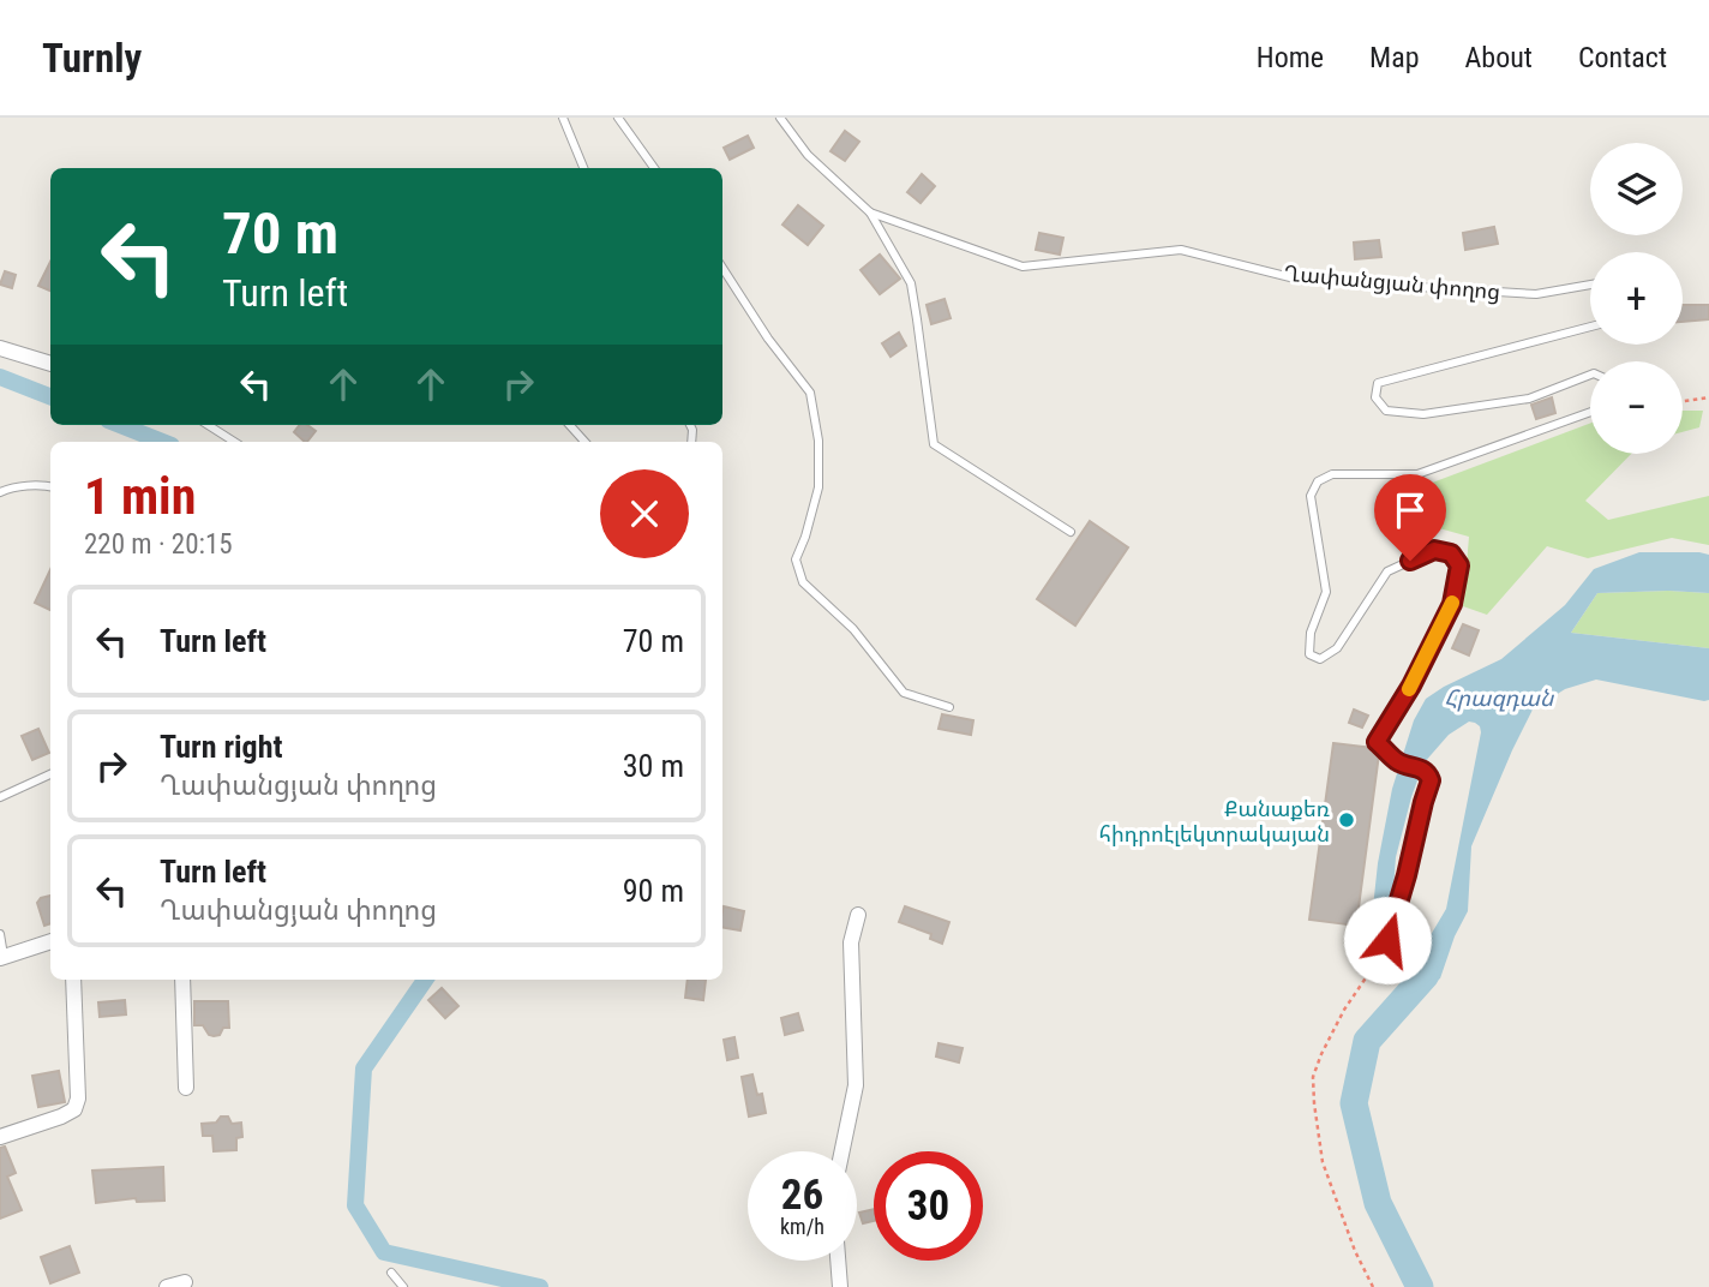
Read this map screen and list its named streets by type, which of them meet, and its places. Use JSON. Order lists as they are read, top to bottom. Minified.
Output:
{"streets":{"lane":["Ղափանցյան փողոց"]},"water":["Հրազդան"],"places":["Քանաքեռ հիդրոէլեկտրակայան"],"page":{"header":"Turnly","nav":["Home","Map","About","Contact"],"map_buttons":["+","−"],"turn":["70 m","Turn left"],"heading":["1 min","220 m · 20:15"],"list":[{"name":"Turn left","value":"70 m"},{"name":"Turn right","note":"Ղափանցյան փողոց","value":"30 m"},{"name":"Turn left","note":"Ղափանցյան փողոց","value":"90 m"}],"speed":"26 km/h","limit":"30"}}
